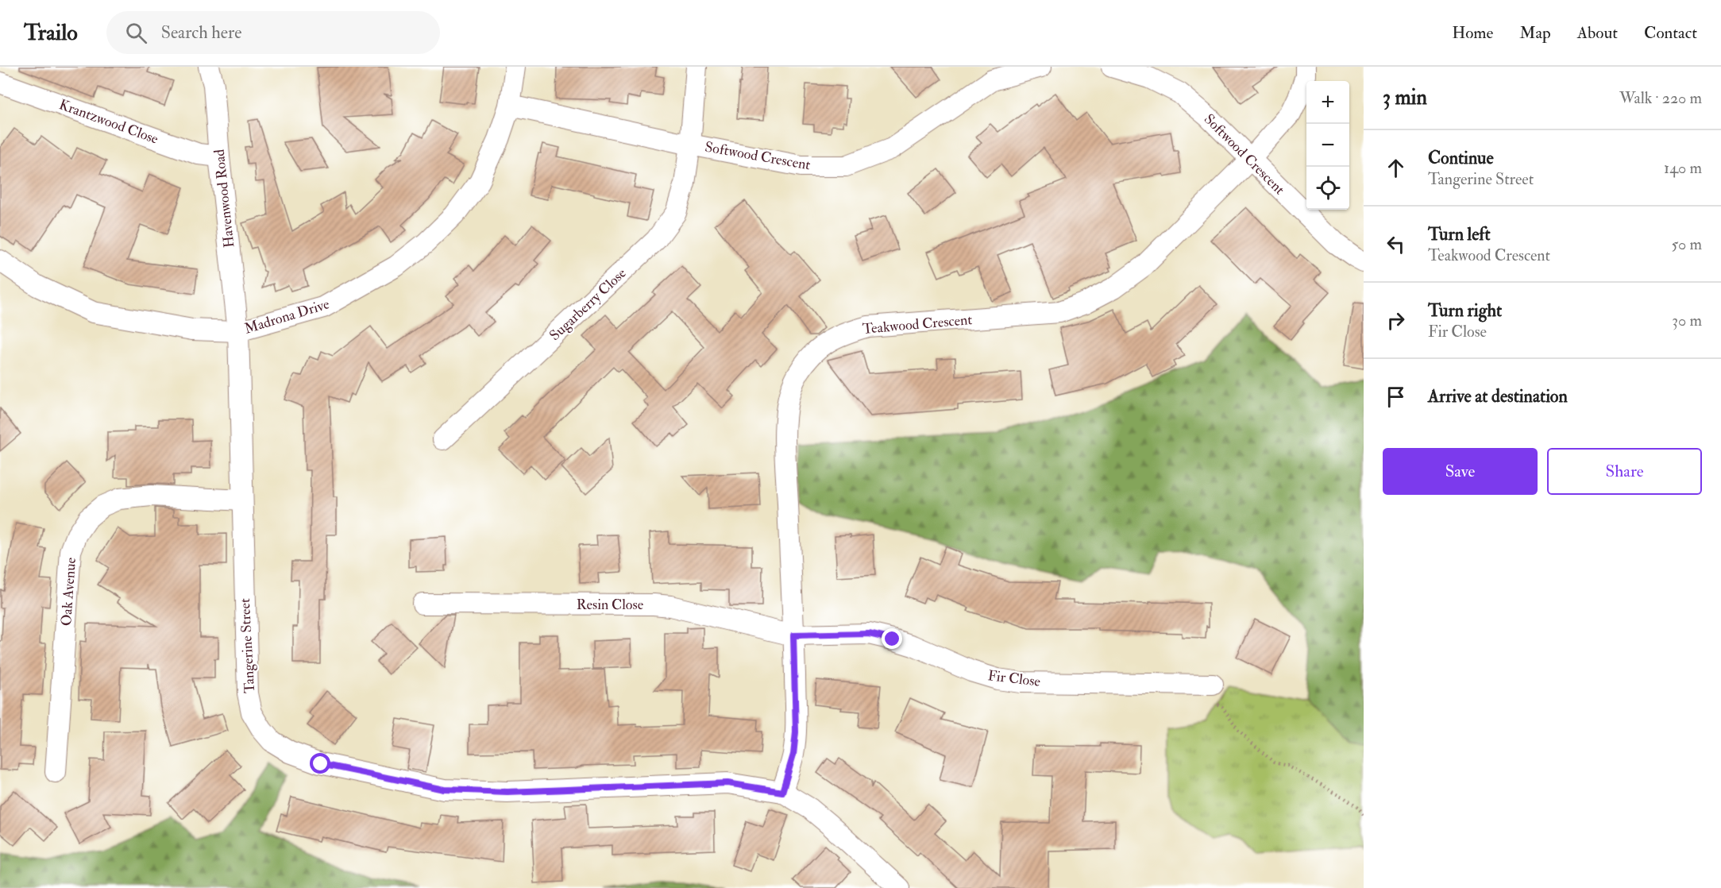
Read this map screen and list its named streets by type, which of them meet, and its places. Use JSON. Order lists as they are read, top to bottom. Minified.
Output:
{"streets":{"street":["Krantzwood Close","Softwood Crescent","Havenwood Road","Sugarberry Close","Madrona Drive","Teakwood Crescent","Oak Avenue","Resin Close","Tangerine Street","Fir Close"]},"crossings":[["Krantzwood Close","Havenwood Road"],["Softwood Crescent","Sugarberry Close"],["Softwood Crescent","Madrona Drive"],["Softwood Crescent","Teakwood Crescent"],["Havenwood Road","Madrona Drive"],["Havenwood Road","Tangerine Street"],["Madrona Drive","Tangerine Street"],["Teakwood Crescent","Resin Close"],["Teakwood Crescent","Tangerine Street"],["Teakwood Crescent","Fir Close"],["Oak Avenue","Tangerine Street"],["Resin Close","Fir Close"]],"page":{"header":"Trailo","search":"Search here","nav":["Home","Map","About","Contact"],"heading":["3 min","Walk · 220 m"],"map_buttons":["+","−"],"list":[["Continue","Tangerine Street","140 m"],["Turn left","Teakwood Crescent","50 m"],["Turn right","Fir Close","30 m"],"Arrive at destination"],"buttons":["Save","Share"]}}
